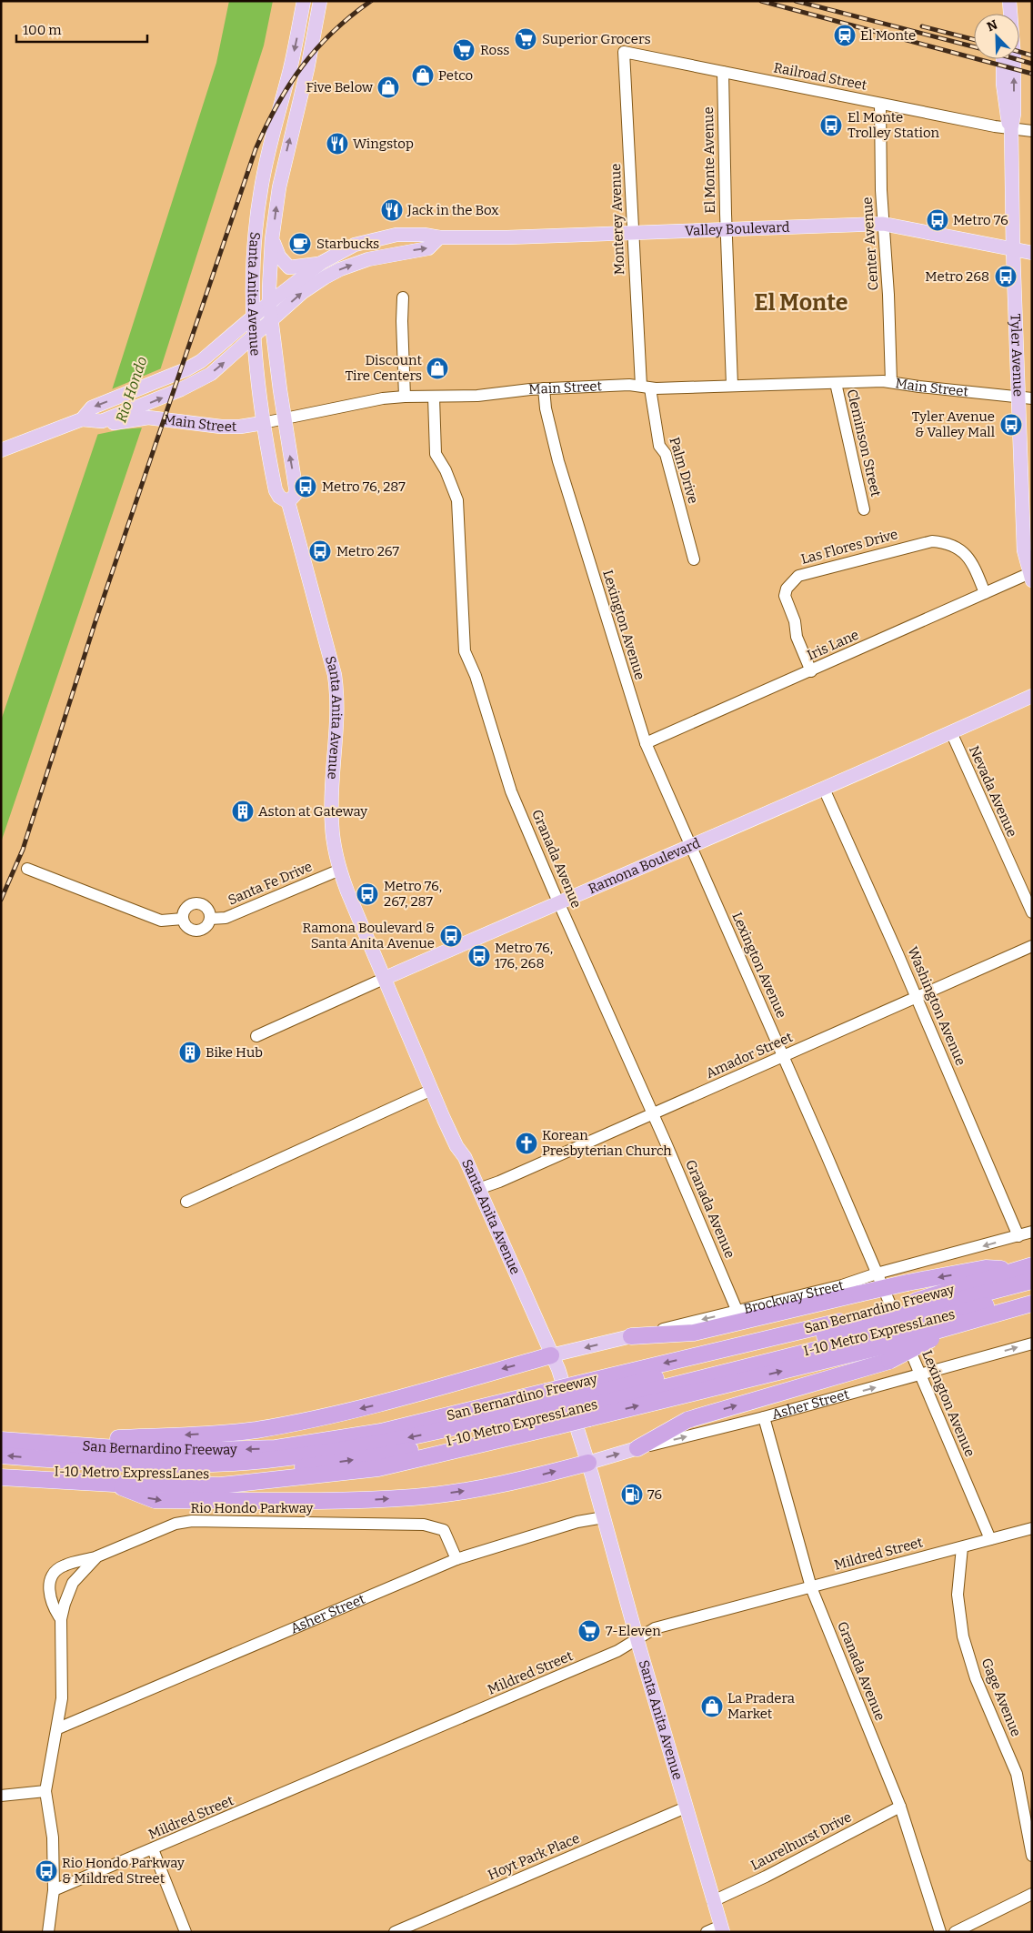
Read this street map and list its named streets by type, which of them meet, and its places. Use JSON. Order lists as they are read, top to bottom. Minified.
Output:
{"streets":{"highway":["San Bernardino Freeway","I-10 Metro ExpressLanes"],"main road":["Valley Boulevard","Santa Anita Avenue","Tyler Avenue","Main Street","Ramona Boulevard","Brockway Street","Asher Street"],"street":["Railroad Street","El Monte Avenue","Monterey Avenue","Center Avenue","Cleminson Street","Palm Drive","Las Flores Drive","Lexington Avenue","Iris Lane","Nevada Avenue","Granada Avenue","Santa Fe Drive","Washington Avenue","Amador Street","Rio Hondo Parkway","Mildred Street","Gage Avenue","Laurelhurst Drive","Hoyt Park Place"]},"crossings":[["Railroad Street","El Monte Avenue"],["Railroad Street","Monterey Avenue"],["Railroad Street","Center Avenue"],["Railroad Street","Tyler Avenue"],["El Monte Avenue","Valley Boulevard"],["El Monte Avenue","Main Street"],["Monterey Avenue","Valley Boulevard"],["Monterey Avenue","Main Street"],["Monterey Avenue","Palm Drive"],["Valley Boulevard","Center Avenue"],["Valley Boulevard","Santa Anita Avenue"],["Valley Boulevard","Tyler Avenue"],["Valley Boulevard","Main Street"],["Center Avenue","Main Street"],["Santa Anita Avenue","Main Street"],["Santa Anita Avenue","Ramona Boulevard"],["Santa Anita Avenue","Santa Fe Drive"],["Santa Anita Avenue","Amador Street"],["Santa Anita Avenue","Brockway Street"],["Santa Anita Avenue","Asher Street"],["Santa Anita Avenue","Mildred Street"],["Santa Anita Avenue","Laurelhurst Drive"],["Santa Anita Avenue","Hoyt Park Place"],["Tyler Avenue","Main Street"],["Tyler Avenue","Iris Lane"],["Main Street","Cleminson Street"],["Main Street","Palm Drive"],["Main Street","Lexington Avenue"],["Main Street","Granada Avenue"],["Las Flores Drive","Iris Lane"],["Lexington Avenue","Iris Lane"],["Lexington Avenue","Ramona Boulevard"],["Lexington Avenue","Amador Street"],["Lexington Avenue","Brockway Street"],["Lexington Avenue","Asher Street"],["Lexington Avenue","Mildred Street"],["Nevada Avenue","Ramona Boulevard"],["Granada Avenue","Ramona Boulevard"],["Granada Avenue","Amador Street"],["Granada Avenue","Brockway Street"],["Granada Avenue","Asher Street"],["Granada Avenue","Mildred Street"],["Granada Avenue","Laurelhurst Drive"],["Ramona Boulevard","Washington Avenue"],["Washington Avenue","Amador Street"],["Washington Avenue","Brockway Street"],["San Bernardino Freeway","I-10 Metro ExpressLanes"],["Asher Street","Rio Hondo Parkway"],["Rio Hondo Parkway","Mildred Street"],["Mildred Street","Gage Avenue"]],"one_way":["Brockway Street","Asher Street"],"districts":["El Monte"],"water":["Rio Hondo"],"places":{"station":["El Monte"],"supermarket":["Superior Grocers","Ross","7-Eleven"],"shop":["Petco","Five Below","Discount Tire Centers","La Pradera Market"],"bus stop":["El Monte Trolley Station","Metro 76","Metro 268","Tyler Avenue & Valley Mall","Metro 76, 287","Metro 267","Metro 76, 267, 287","Ramona Boulevard & Santa Anita Avenue","Metro 76, 176, 268","Rio Hondo Parkway & Mildred Street"],"restaurant":["Wingstop","Jack in the Box"],"cafe":["Starbucks"],"building":["Aston at Gateway","Bike Hub"],"church":["Korean Presbyterian Church"],"fuel station":["76"]},"scale_bar":"100 m","north":"top left"}
